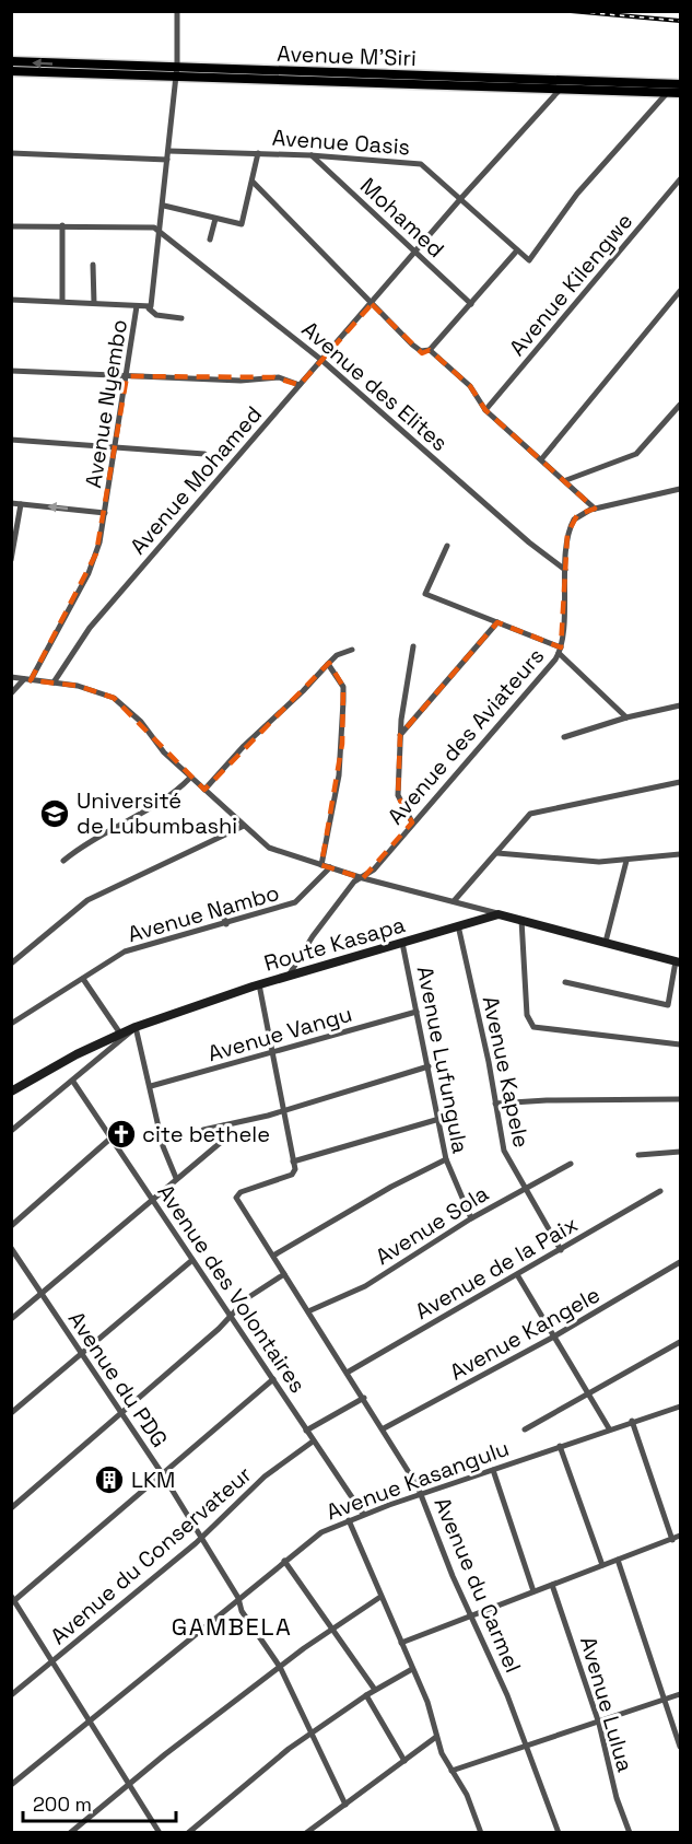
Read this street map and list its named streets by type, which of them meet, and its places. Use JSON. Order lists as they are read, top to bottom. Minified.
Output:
{"streets":{"highway":["Avenue M'Siri"],"main road":["Route Kasapa"],"street":["Avenue Oasis","Mohamed","Avenue Kilengwe","Avenue des Elites","Avenue Nyembo","Avenue Mohamed","Avenue des Aviateurs","Avenue Nambo","Avenue Vangu","Avenue Lufungula","Avenue Kapele","Avenue Sola","Avenue de la Paix","Avenue des Volontaires","Avenue Kangele","Avenue du PDG","Avenue Kasangulu","Avenue du Conservateur","Avenue du Carmel","Avenue Lulua"]},"crossings":[["Avenue M'Siri","Avenue Nyembo"],["Avenue M'Siri","Avenue Mohamed"],["Avenue Oasis","Mohamed"],["Avenue Oasis","Avenue Nyembo"],["Avenue Oasis","Avenue Mohamed"],["Mohamed","Avenue Mohamed"],["Avenue des Elites","Avenue Nyembo"],["Avenue des Elites","Avenue Mohamed"],["Avenue des Elites","Avenue des Aviateurs"],["Avenue des Aviateurs","Route Kasapa"],["Route Kasapa","Avenue Lufungula"],["Route Kasapa","Avenue Kapele"],["Avenue Vangu","Avenue Lufungula"],["Avenue Lufungula","Avenue Sola"],["Avenue Kapele","Avenue Sola"],["Avenue Kapele","Avenue de la Paix"],["Avenue Sola","Avenue du Carmel"],["Avenue de la Paix","Avenue du Carmel"],["Avenue des Volontaires","Avenue Kasangulu"],["Avenue des Volontaires","Avenue du Conservateur"],["Avenue Kangele","Avenue du Carmel"],["Avenue du PDG","Avenue Kasangulu"],["Avenue du PDG","Avenue du Conservateur"],["Avenue Kasangulu","Avenue du Carmel"]],"districts":["GAMBELA"],"places":{"school or university":["Université de Lubumbashi"],"church":["cite bethele"],"building":["LKM"]},"scale_bar":"200 m"}
